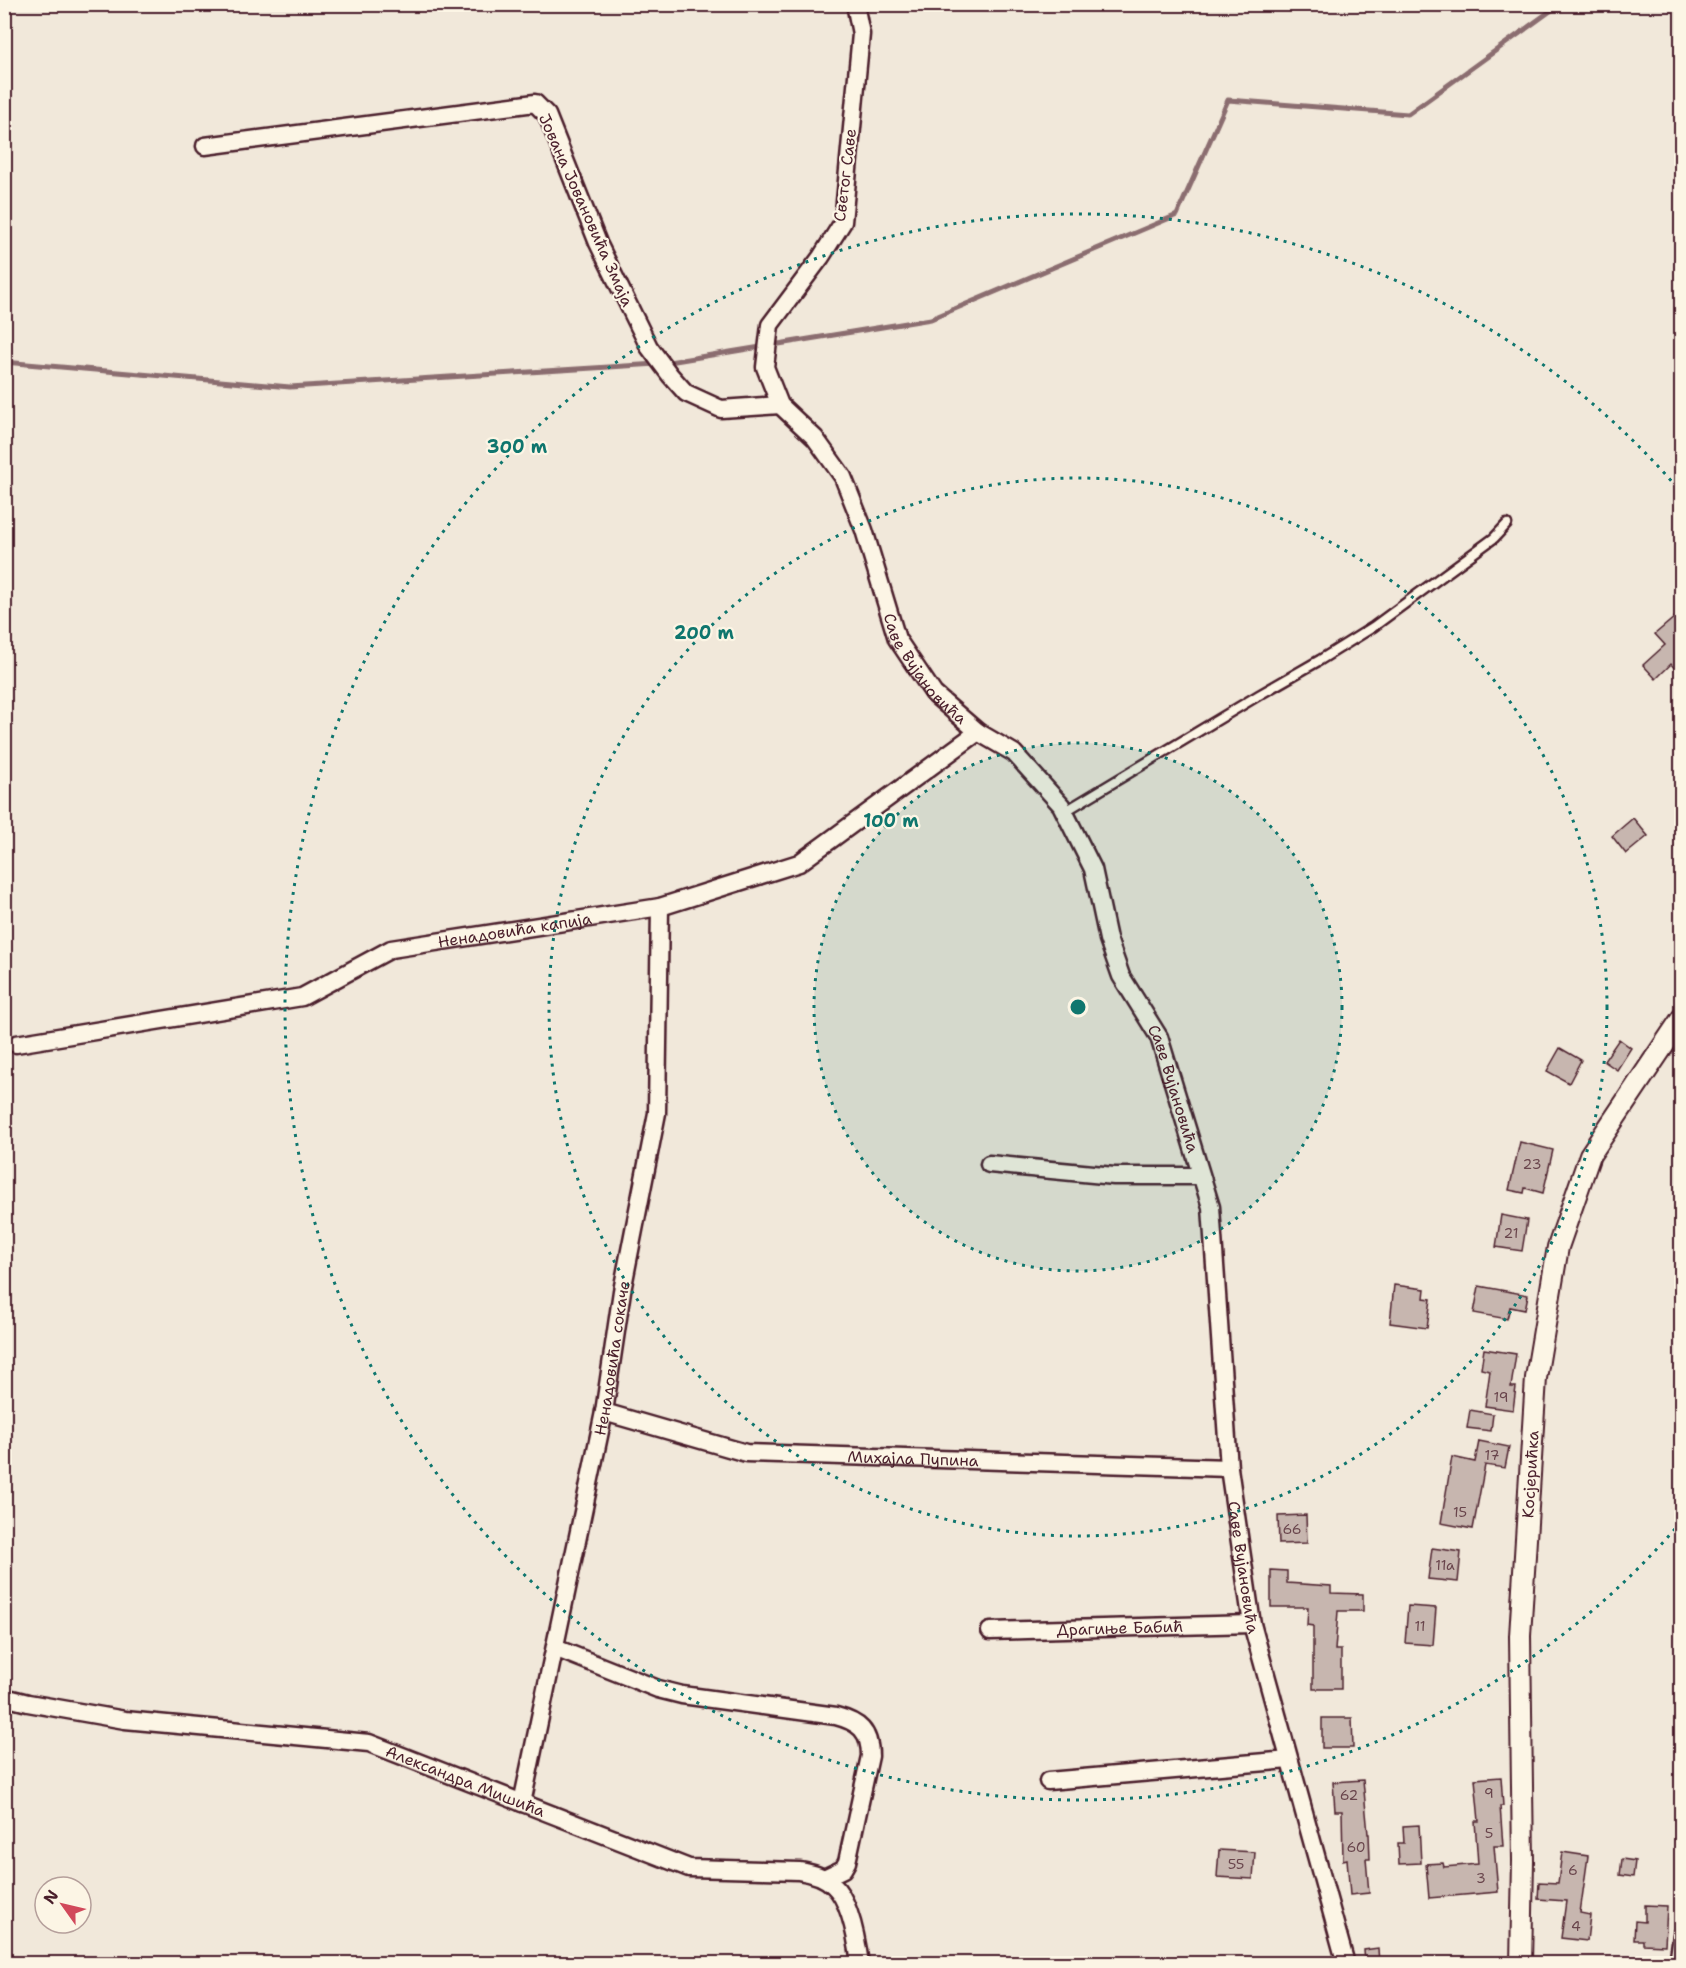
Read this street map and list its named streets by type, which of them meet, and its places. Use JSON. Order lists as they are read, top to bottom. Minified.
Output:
{"streets":{"street":["Светог Саве","Јована Јовановића Змаја","Саве Вујановића","Ненадовића капија","Ненадовића сокаче","Михајла Пупина","Косјерићка","Драгиње Бабић","Александра Мишића"]},"crossings":[["Светог Саве","Саве Вујановића"],["Јована Јовановића Змаја","Саве Вујановића"],["Саве Вујановића","Ненадовића капија"],["Саве Вујановића","Михајла Пупина"],["Саве Вујановића","Драгиње Бабић"],["Ненадовића капија","Ненадовића сокаче"],["Ненадовића сокаче","Михајла Пупина"],["Ненадовића сокаче","Александра Мишића"]],"house_numbers":["23","21","19","17","15","66","11a","11","9","62","5","60","55","6","3","4"],"north":"top left","rings":["300 m","200 m","100 m"]}
